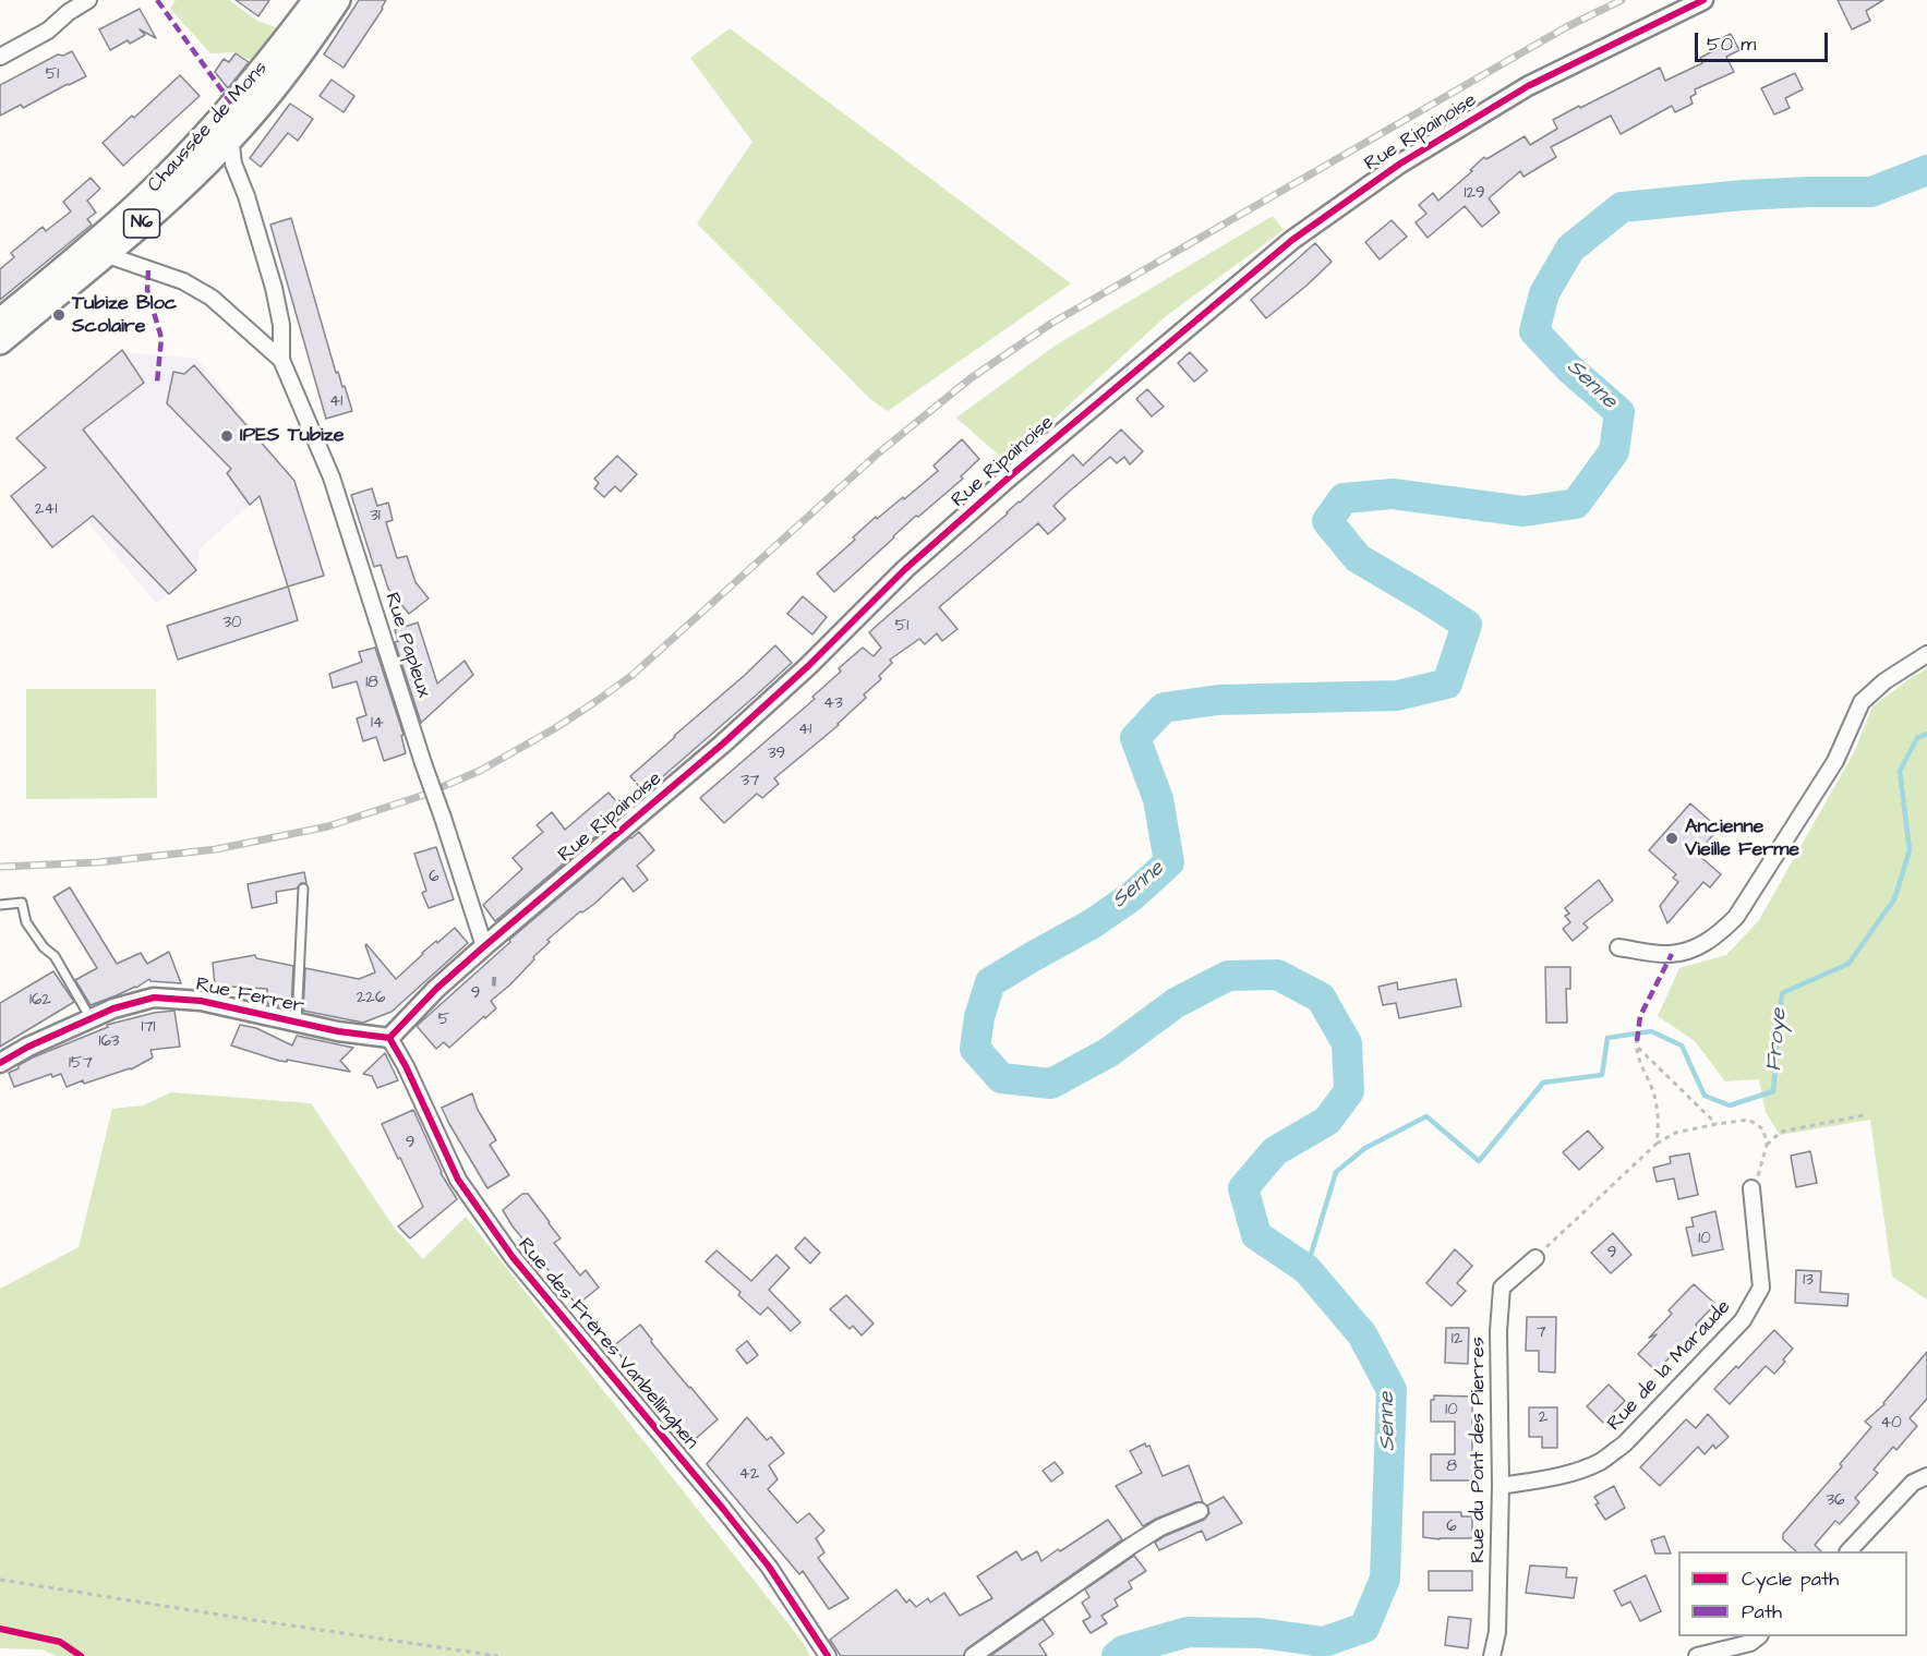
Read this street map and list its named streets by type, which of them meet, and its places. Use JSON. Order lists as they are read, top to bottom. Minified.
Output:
{"streets":{"main road":["Chaussée de Mons","N6"],"street":["Rue Ripainoise","Rue Papleux","Rue Ferrer","Rue des Frères Vanbellinghen","Rue de la Maraude","Rue du Pont des Pierres"]},"crossings":[["Chaussée de Mons","Rue Papleux"],["Rue Ripainoise","Rue Papleux"],["Rue Ripainoise","Rue Ferrer"],["Rue Ripainoise","Rue des Frères Vanbellinghen"],["Rue Ferrer","Rue des Frères Vanbellinghen"],["Rue de la Maraude","Rue du Pont des Pierres"]],"water":["Senne","Froye"],"places":["Tubize Bloc Scolaire","IPES Tubize","Ancienne Vieille Ferme"],"house_numbers":["51","129","41","241","31","30","51","18","43","14","41","39","37","6","11","9","226","162","5","171","163","157","9","10","9","13","7","12","10","2","40","8","42","36","6"],"legend":["Cycle path","Path"],"scale_bar":"50 m"}
